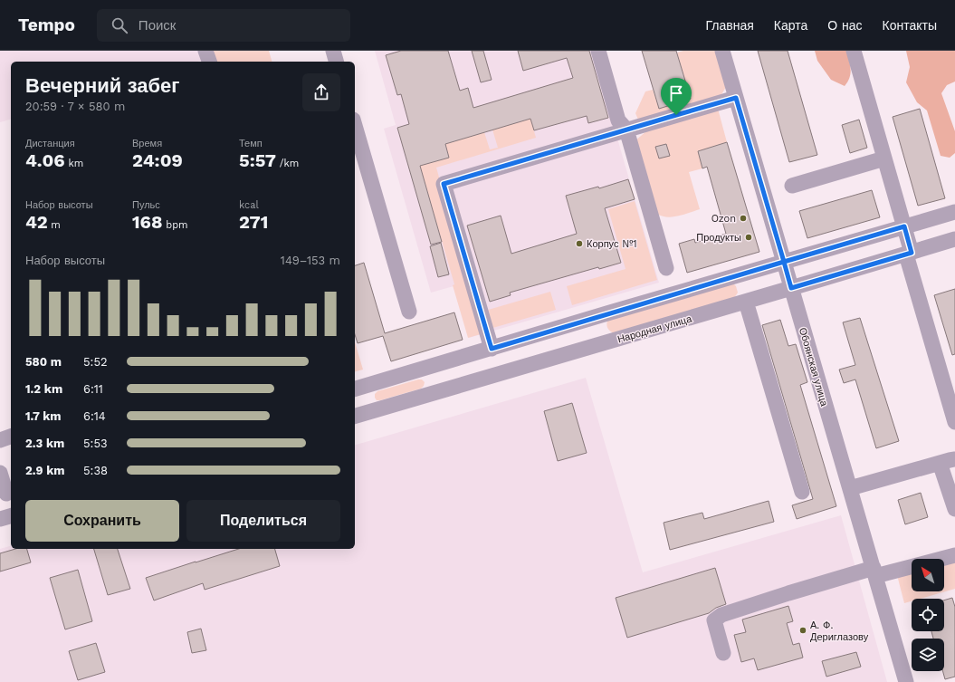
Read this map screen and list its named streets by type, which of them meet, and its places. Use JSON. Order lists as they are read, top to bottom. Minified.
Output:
{"streets":{"street":["Народная улица","Обоянская улица"]},"crossings":[["Народная улица","Обоянская улица"]],"places":["Ozon","Продукты","Корпус №1","А. Ф. Дериглазову"],"north":"top left","page":{"header":"Tempo","search":"Поиск","nav":["Главная","Карта","О нас","Контакты"],"heading":["Вечерний забег","20:59 · 7 × 580 m"],"stats":[["Дистанция","4.06 km"],["Время","24:09"],["Темп","5:57 /km"],["Набор высоты","42 m"],["Пульс","168 bpm"],["kcal","271"]],"chart":["Набор высоты","149–153 m"],"list":[{"name":"580 m","note":"5:52"},{"name":"1.2 km","note":"6:11"},{"name":"1.7 km","note":"6:14"},{"name":"2.3 km","note":"5:53"},{"name":"2.9 km","note":"5:38"}],"buttons":["Сохранить","Поделиться"]}}
